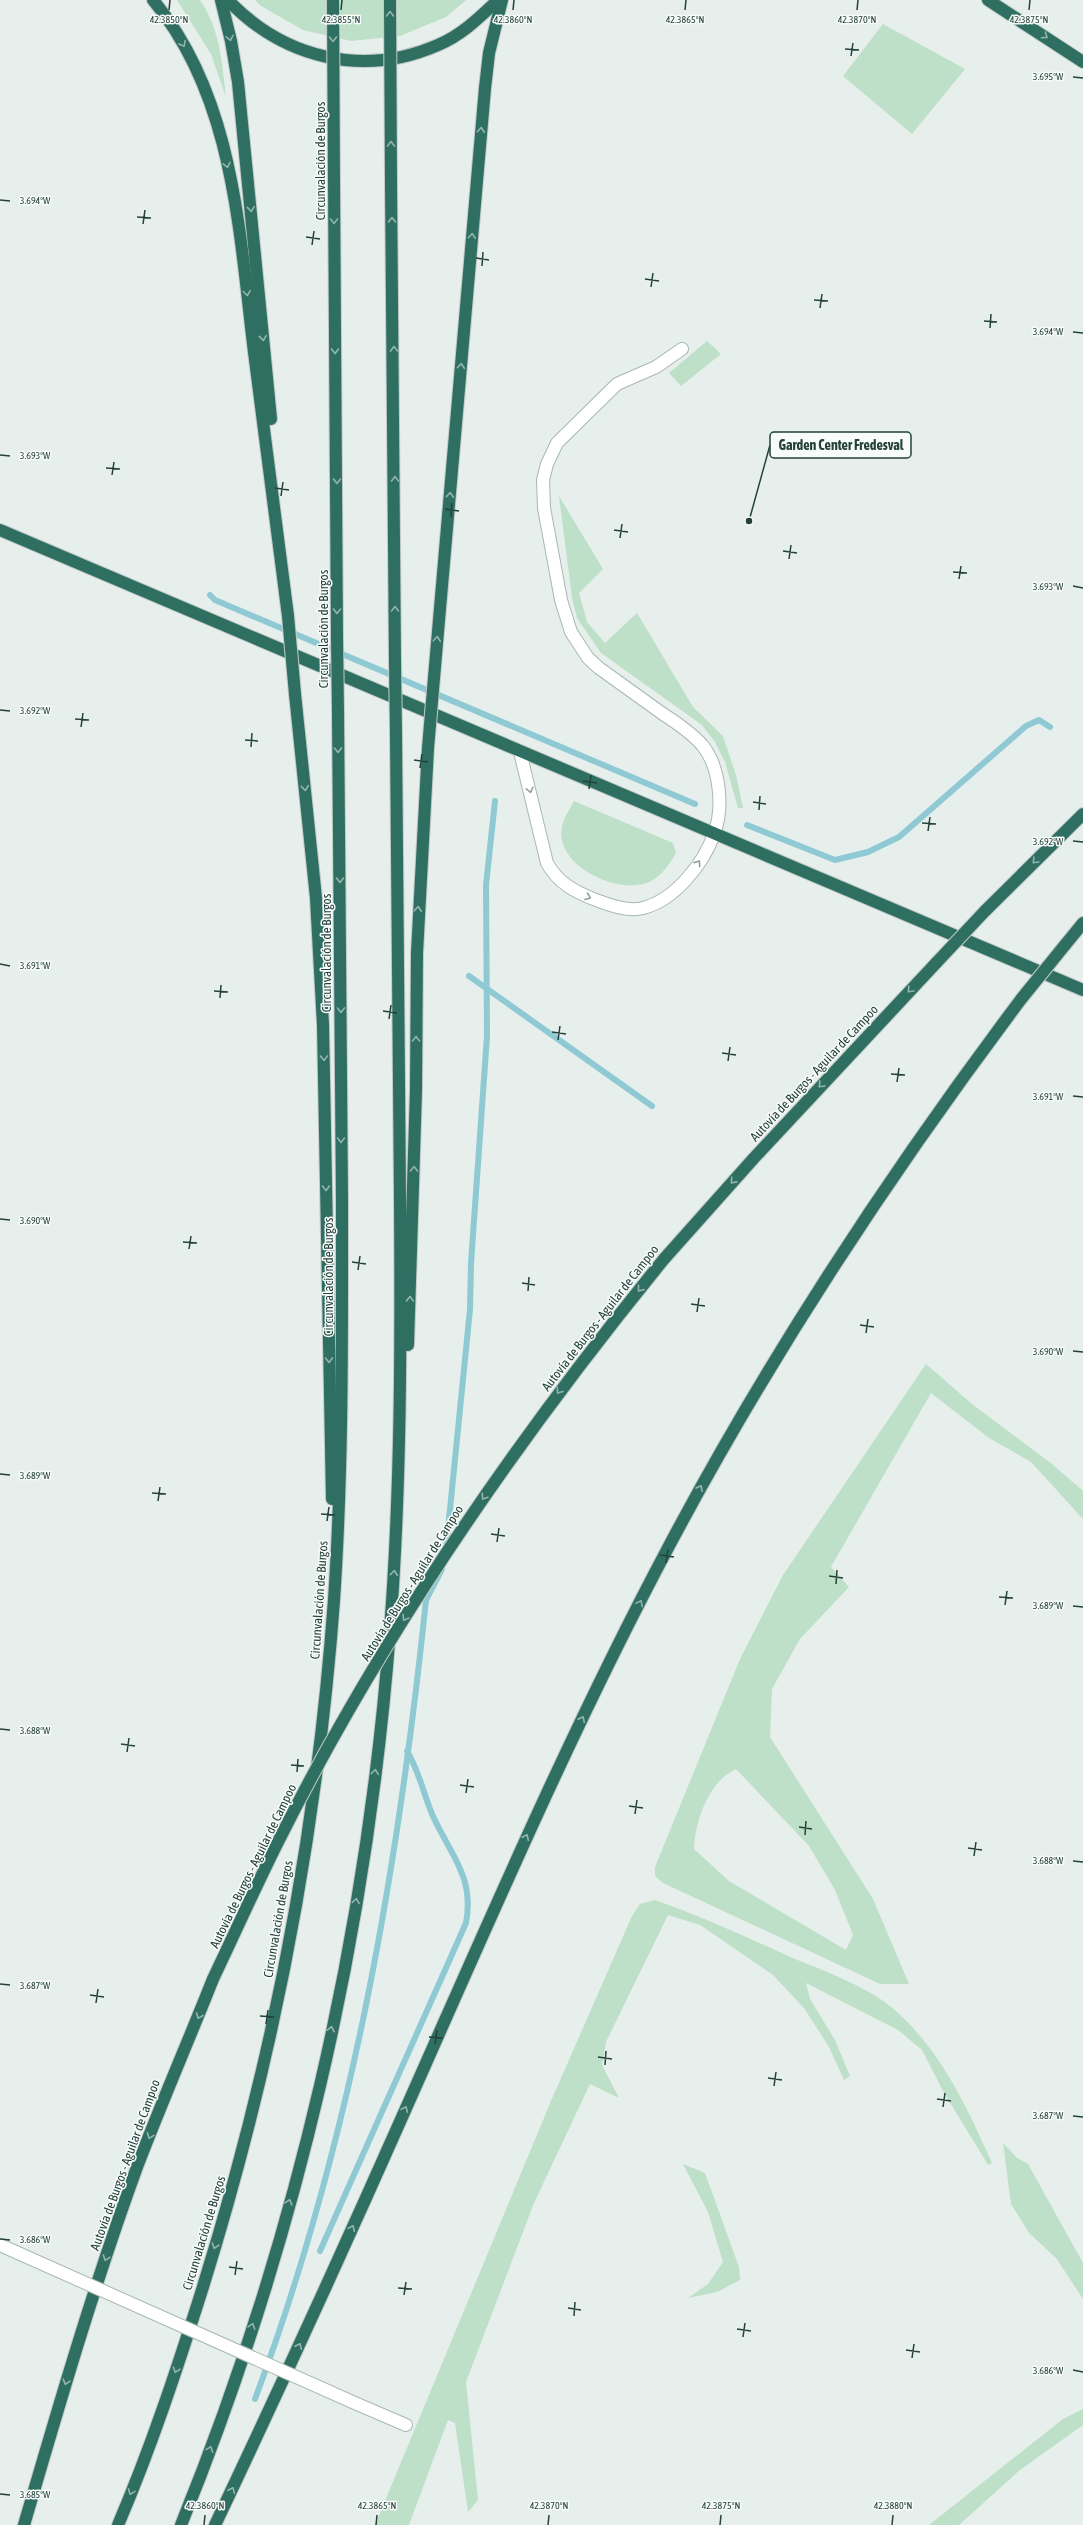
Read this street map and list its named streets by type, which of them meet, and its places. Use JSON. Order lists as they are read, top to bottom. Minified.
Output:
{"streets":{"highway":["Circunvalación de Burgos","Autovía de Burgos - Aguilar de Campoo"]},"places":["Garden Center Fredesval"],"coordinates":["42.3850°N","42.3855°N","42.3860°N","42.3865°N","42.3870°N","42.3875°N","3.695°W","3.694°W","3.693°W","3.692°W","3.691°W","3.690°W","3.689°W","3.688°W","3.687°W","3.686°W","3.685°W","42.3880°N"]}
